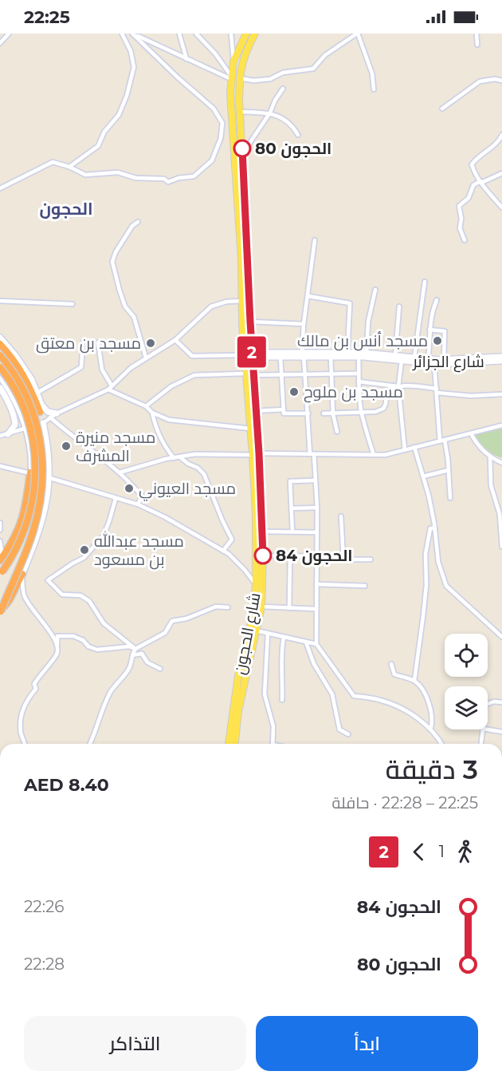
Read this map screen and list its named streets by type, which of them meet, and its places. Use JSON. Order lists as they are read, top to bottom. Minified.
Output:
{"streets":{"main road":["شارع الحجون"],"street":["شارع الجزائر"]},"crossings":[["شارع الجزائر","شارع الحجون"]],"districts":["الحجون"],"places":["الحجون 80","مسجد أنس بن مالك","مسجد بن معتق","مسجد بن ملوح","مسجد منيرة المشرف","مسجد العيوني","مسجد عبدالله بن مسعود","الحجون 84"],"lines":["bus line 2"],"page":{"status":"22:25","on_map":"2","heading":["3 دقيقة","22:25 – 22:28 · حافلة","AED 8.40"],"legs":["1","2"],"list":[{"name":"الحجون 84","value":"22:26"},{"name":"الحجون 80","value":"22:28"}],"buttons":["ابدأ","التذاكر"]}}
